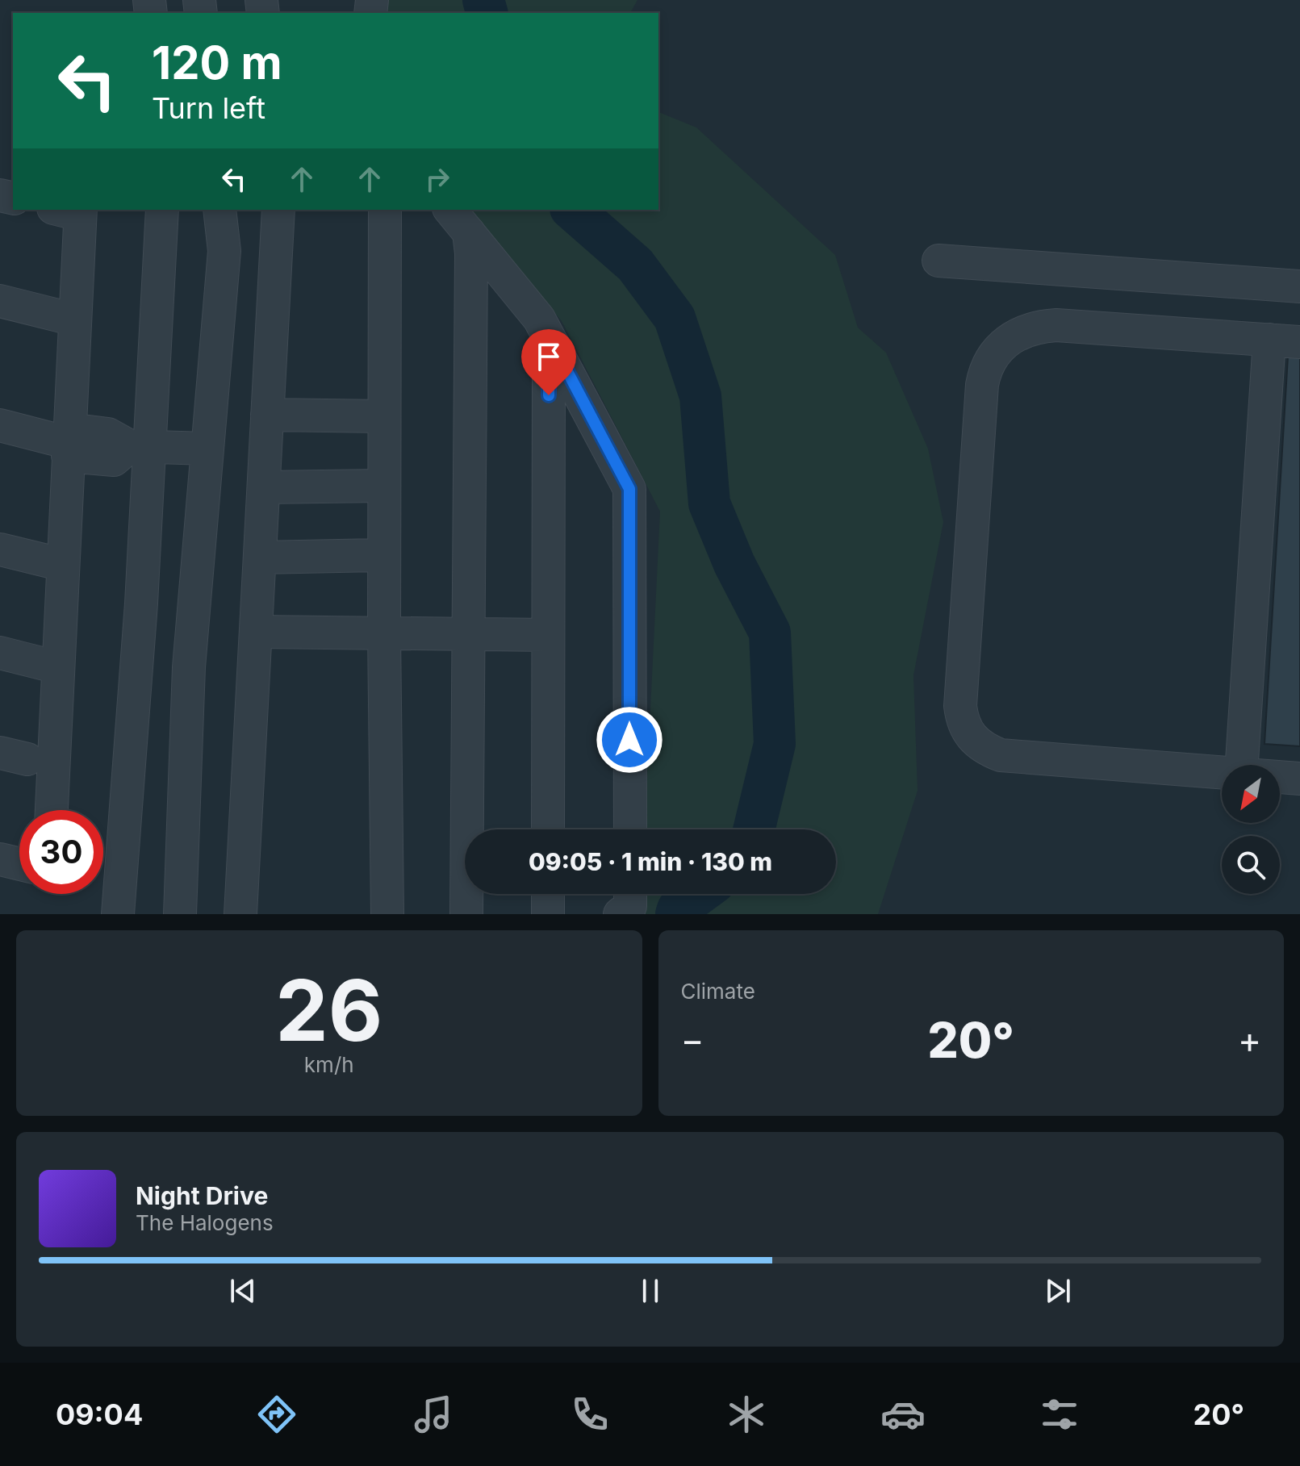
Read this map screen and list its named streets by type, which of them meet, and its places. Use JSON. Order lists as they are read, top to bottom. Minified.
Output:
{"north":"bottom left","page":{"turn":["120 m","Turn left"],"limit":"30","trip":"09:05 · 1 min · 130 m","tile":[["26","km/h"],"Climate"],"heat":["−","20°","+"],"song":["Night Drive","The Halogens"],"tabs":["09:04","20°"]}}
